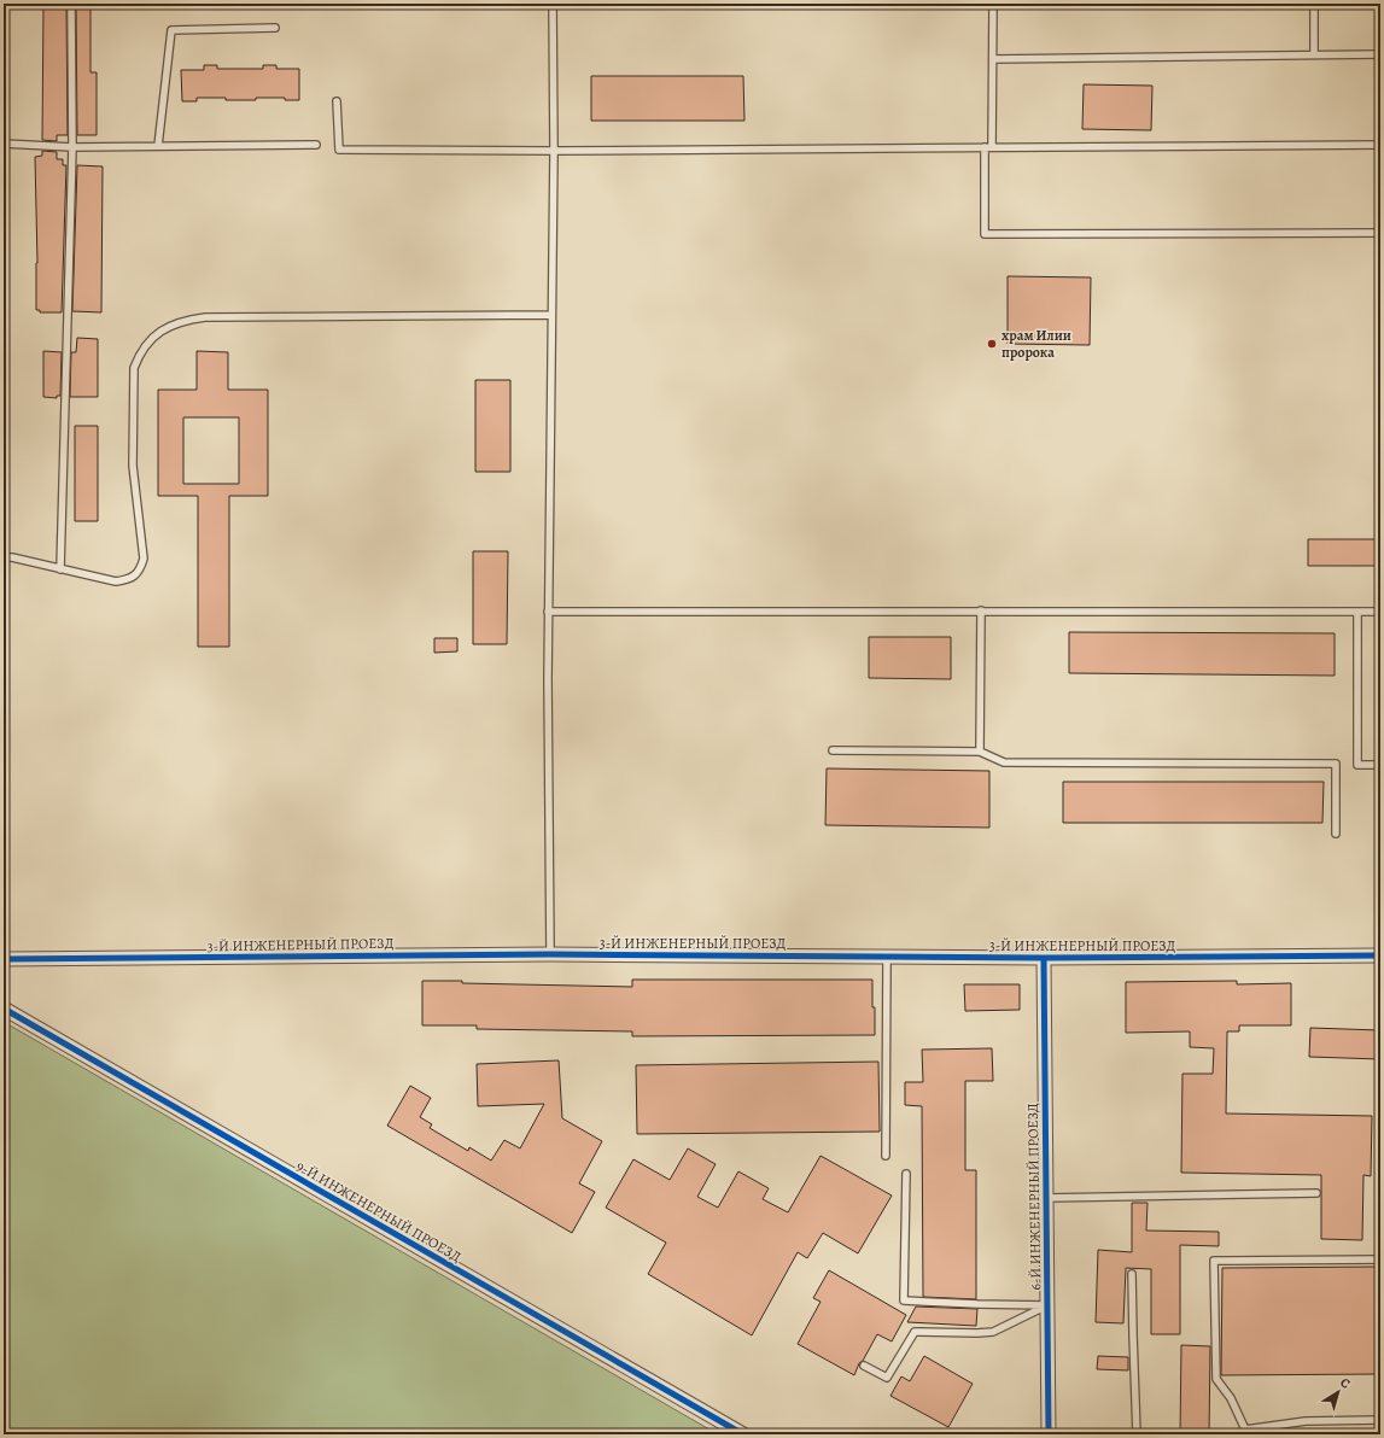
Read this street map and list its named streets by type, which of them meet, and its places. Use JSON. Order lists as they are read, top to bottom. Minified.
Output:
{"streets":{"street":["3-Й ИНЖЕНЕРНЫЙ ПРОЕЗД","6-Й ИНЖЕНЕРНЫЙ ПРОЕЗД","9-Й ИНЖЕНЕРНЫЙ ПРОЕЗД"]},"crossings":[["3-Й ИНЖЕНЕРНЫЙ ПРОЕЗД","6-Й ИНЖЕНЕРНЫЙ ПРОЕЗД"]],"places":["храм Илии пророка"],"north":"top right"}
